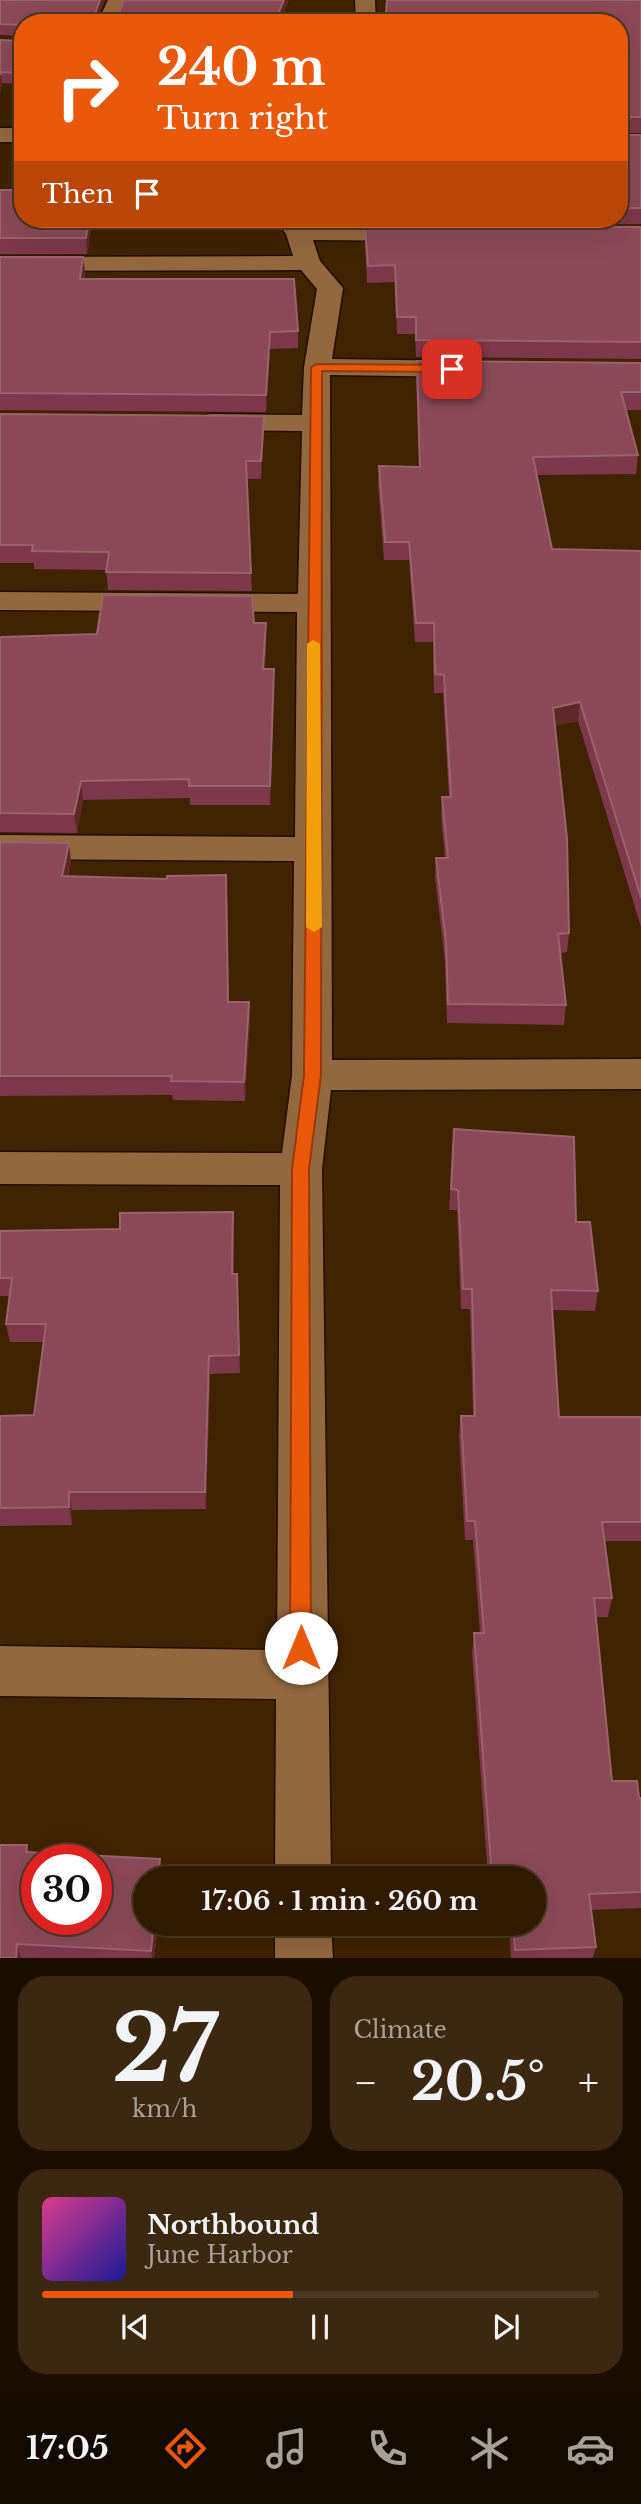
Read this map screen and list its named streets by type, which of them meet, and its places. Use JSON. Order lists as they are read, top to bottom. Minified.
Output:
{"page":{"turn":["240 m","Turn right"],"then":"Then","limit":"30","trip":"17:06 · 1 min · 260 m","tile":[["27","km/h"],"Climate"],"heat":["−","20.5°","+"],"song":["Northbound","June Harbor"],"tabs":"17:05"}}
